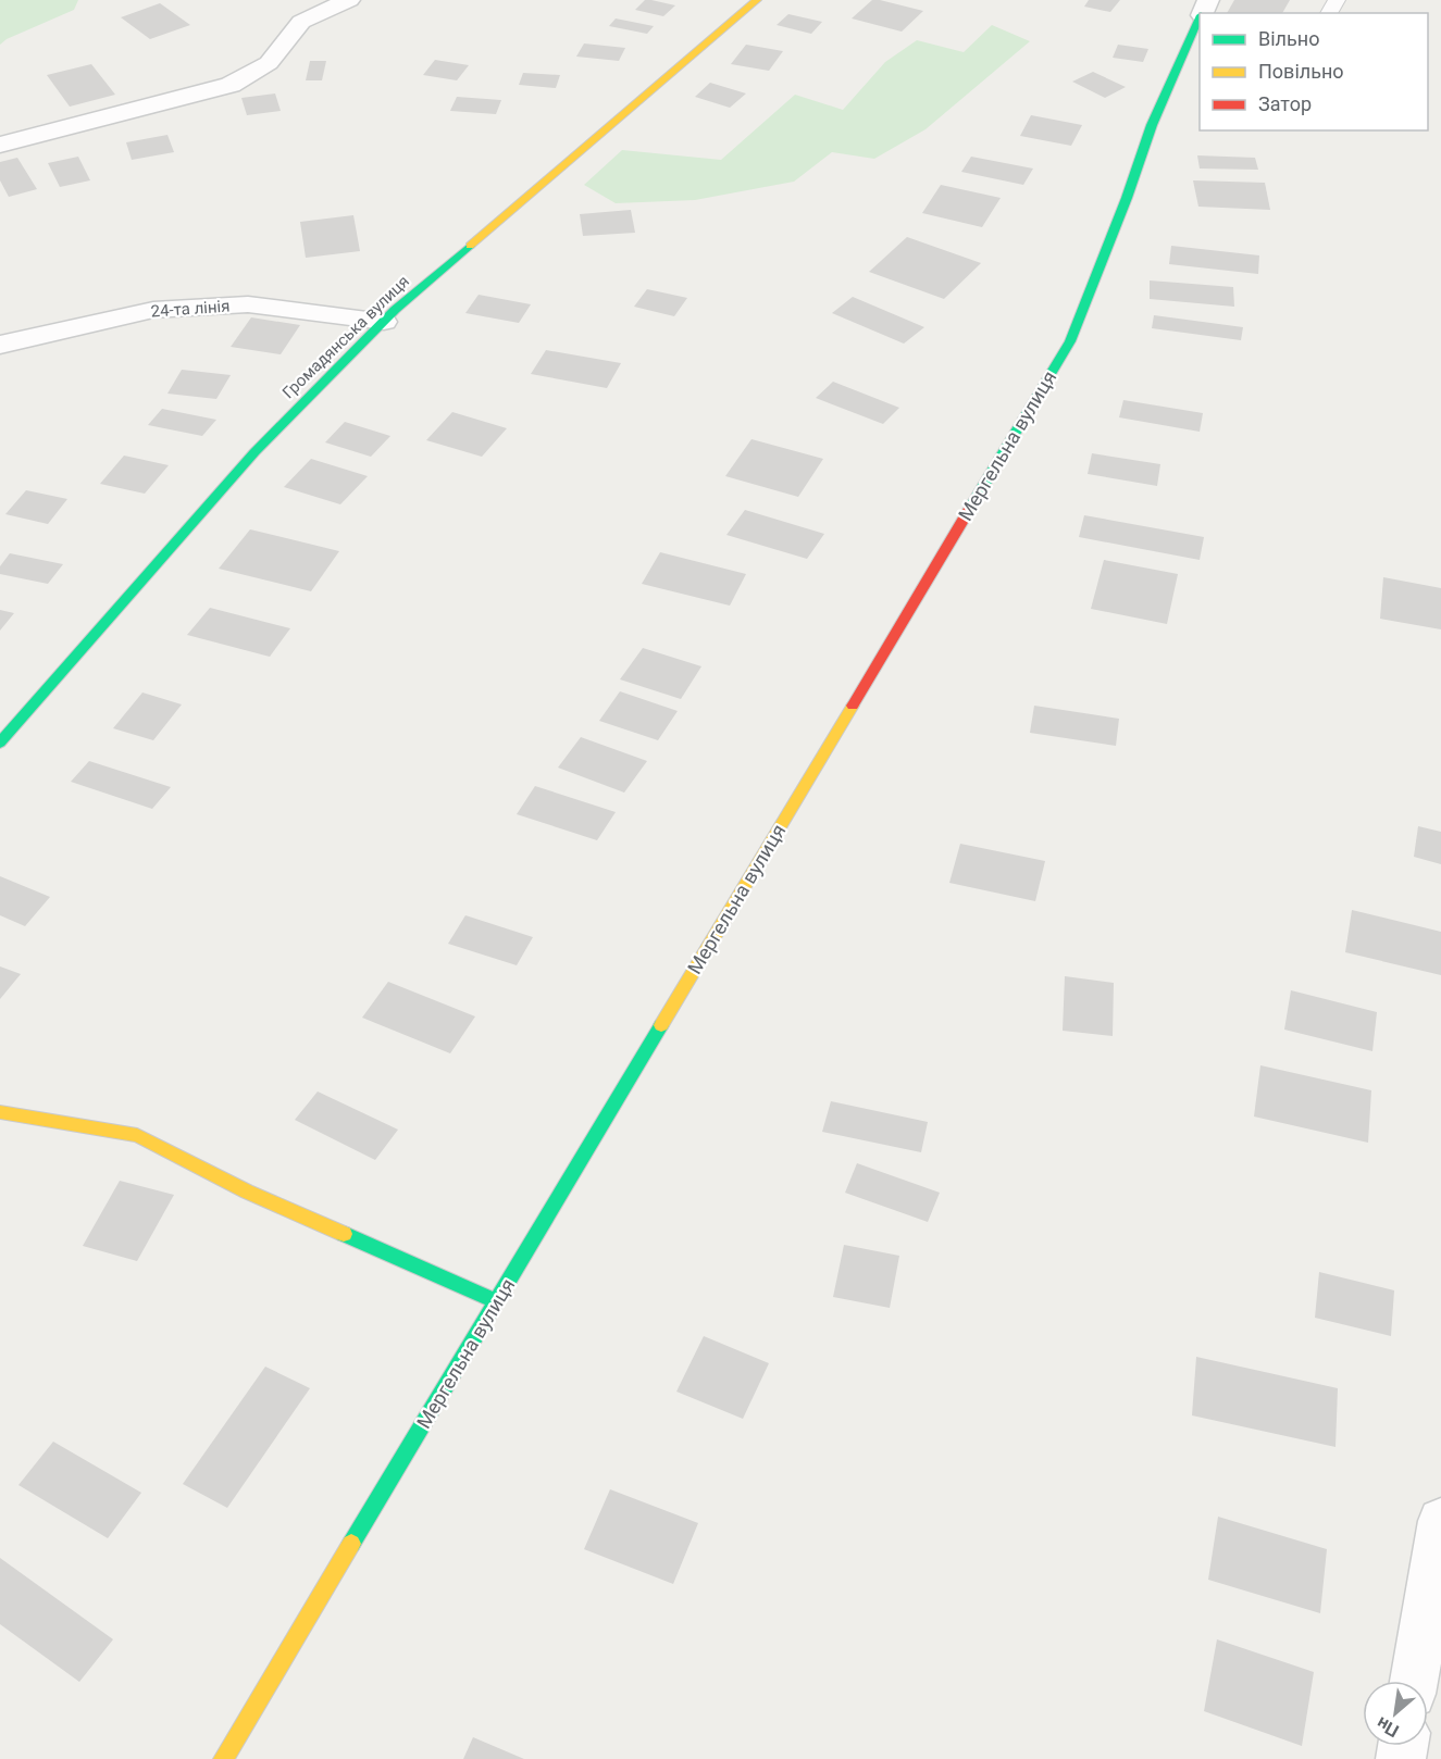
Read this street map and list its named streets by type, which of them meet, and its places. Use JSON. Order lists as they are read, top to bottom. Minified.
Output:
{"streets":{"street":["24-та лінія","Громадянська вулиця","Мергельна вулиця"]},"crossings":[["24-та лінія","Громадянська вулиця"]],"legend":["Вільно","Повільно","Затор"],"north":"bottom left"}
